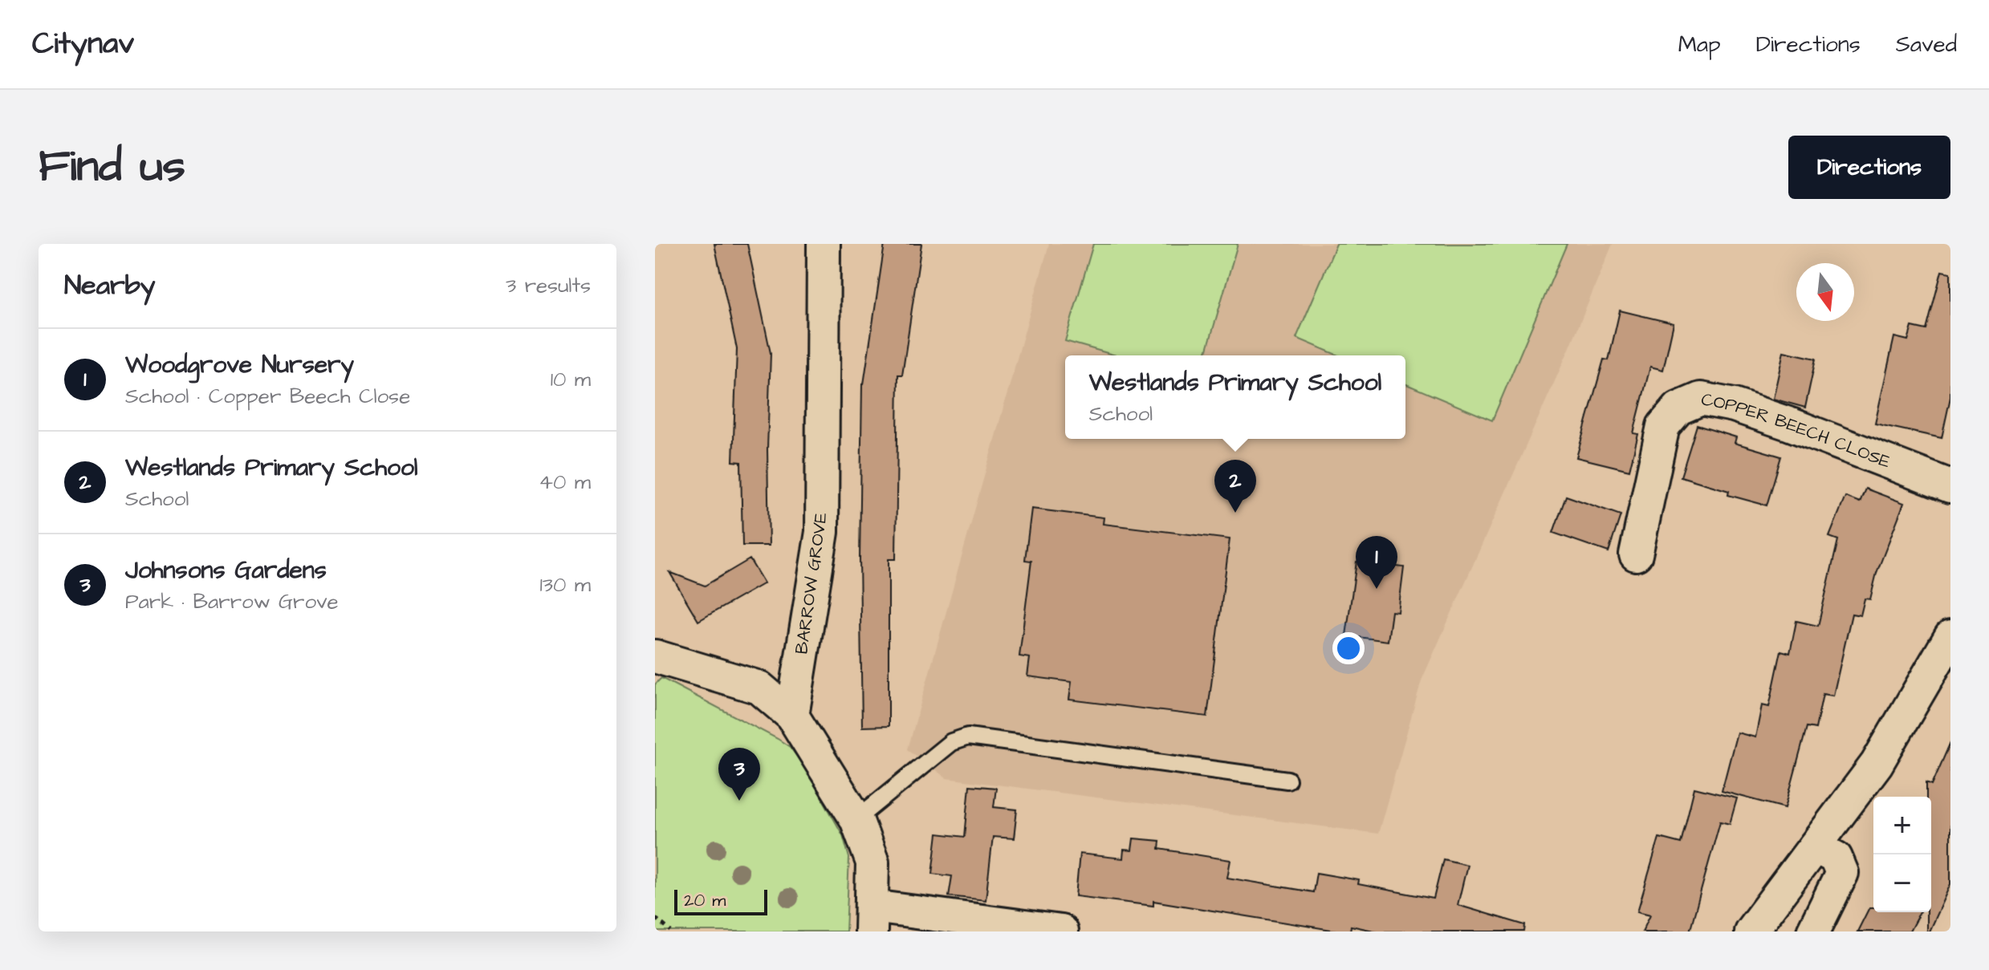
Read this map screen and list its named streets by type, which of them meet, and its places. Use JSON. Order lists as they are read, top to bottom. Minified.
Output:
{"streets":{"street":["COPPER BEECH CLOSE","BARROW GROVE"]},"scale_bar":"20 m","north":"bottom","page":{"header":"Citynav","nav":["Map","Directions","Saved"],"title":"Find us","buttons":"Directions","heading":["Nearby","3 results"],"list":[{"mark":"1","name":"Woodgrove Nursery","note":"School · Copper Beech Close","value":"10 m"},{"mark":"2","name":"Westlands Primary School","note":"School","value":"40 m"},{"mark":"3","name":"Johnsons Gardens","note":"Park · Barrow Grove","value":"130 m"}],"popup":["Westlands Primary School","School"],"pins":["2","1","3"],"map_buttons":["+","−"],"scale":"20 m"}}
